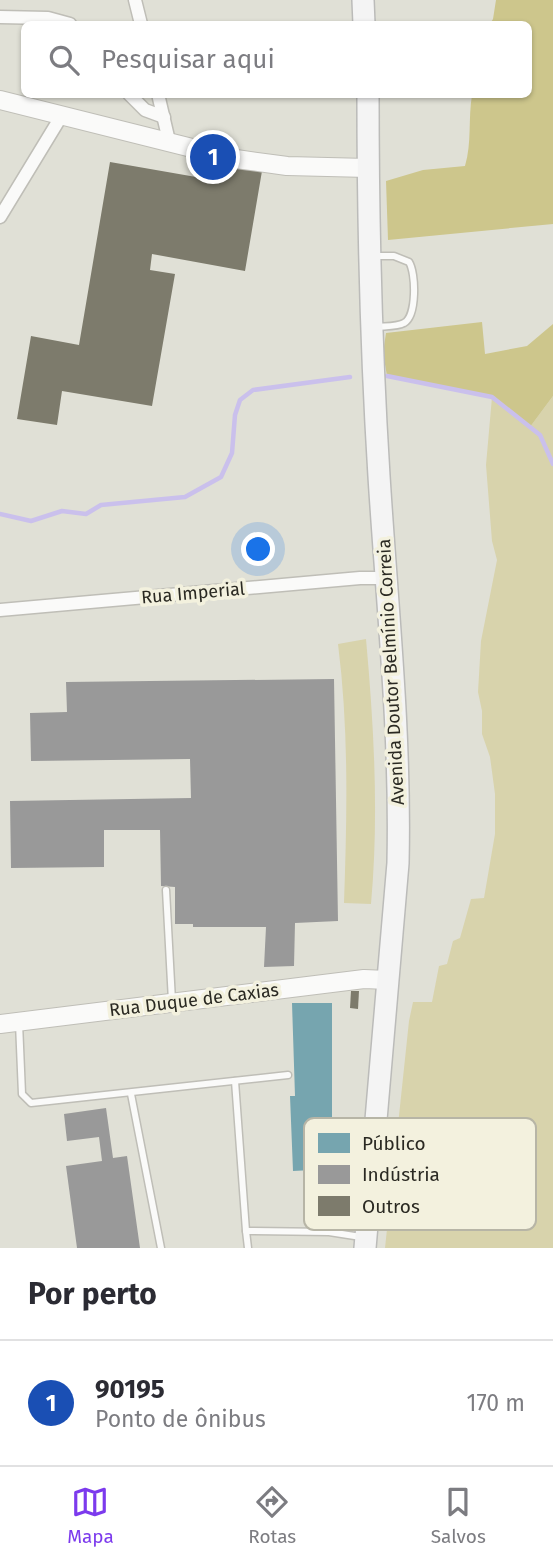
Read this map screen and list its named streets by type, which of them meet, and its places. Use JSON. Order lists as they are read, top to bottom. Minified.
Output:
{"streets":{"main road":["Avenida Doutor Belmínio Correia"],"street":["Rua Imperial","Rua Duque de Caxias"]},"crossings":[["Rua Imperial","Avenida Doutor Belmínio Correia"],["Avenida Doutor Belmínio Correia","Rua Duque de Caxias"]],"legend":["Público","Indústria","Outros"],"page":{"search":"Pesquisar aqui","pins":"1","heading":"Por perto","list":[{"mark":"1","name":"90195","note":"Ponto de ônibus","value":"170 m"}],"nav":["Mapa","Rotas","Salvos"]}}
